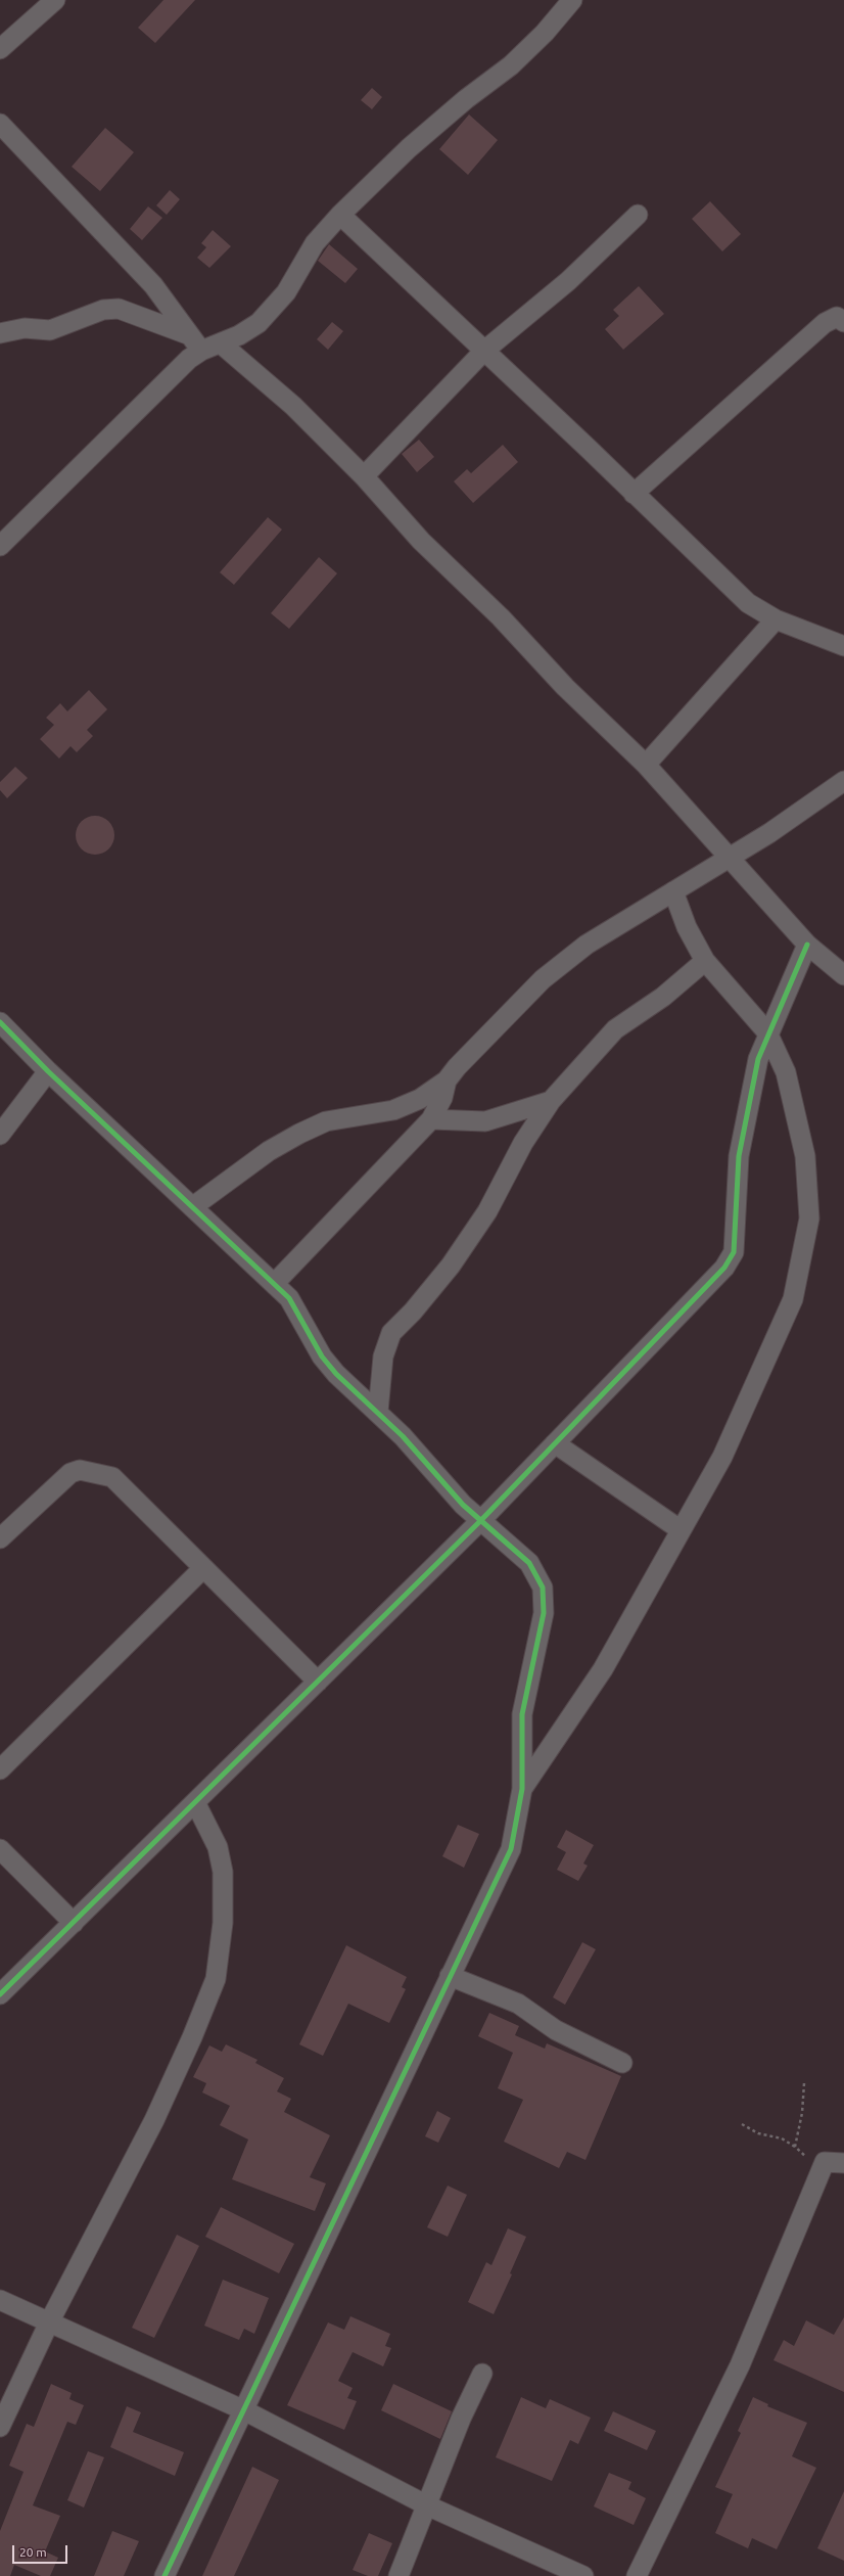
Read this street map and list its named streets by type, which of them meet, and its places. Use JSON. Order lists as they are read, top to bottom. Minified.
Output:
{"scale_bar":"20 m"}
